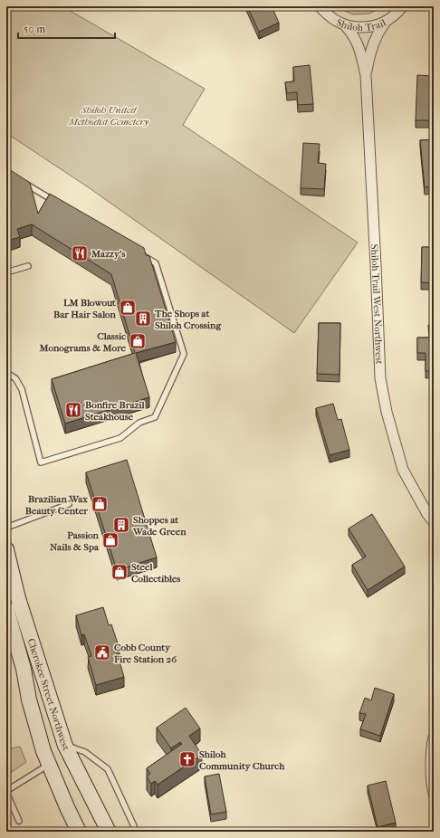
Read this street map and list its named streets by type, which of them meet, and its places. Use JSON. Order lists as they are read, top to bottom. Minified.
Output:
{"streets":{"main road":["Cherokee Street Northwest"],"street":["Shiloh Trail","Shiloh Trail West Northwest"]},"crossings":[["Shiloh Trail","Shiloh Trail West Northwest"]],"parks":["Shiloh United Methodist Cemetery"],"places":{"restaurant":["Mazzy's","Bonfire Brazil Steakhouse"],"shop":["LM Blowout Bar Hair Salon","Classic Monograms & More","Brazilian Wax Beauty Center","Passion Nails & Spa","Steel Collectibles"],"building":["The Shops at Shiloh Crossing","Shoppes at Wade Green"],"public building":["Cobb County Fire Station 26"],"church":["Shiloh Community Church"]},"scale_bar":"50 m"}
